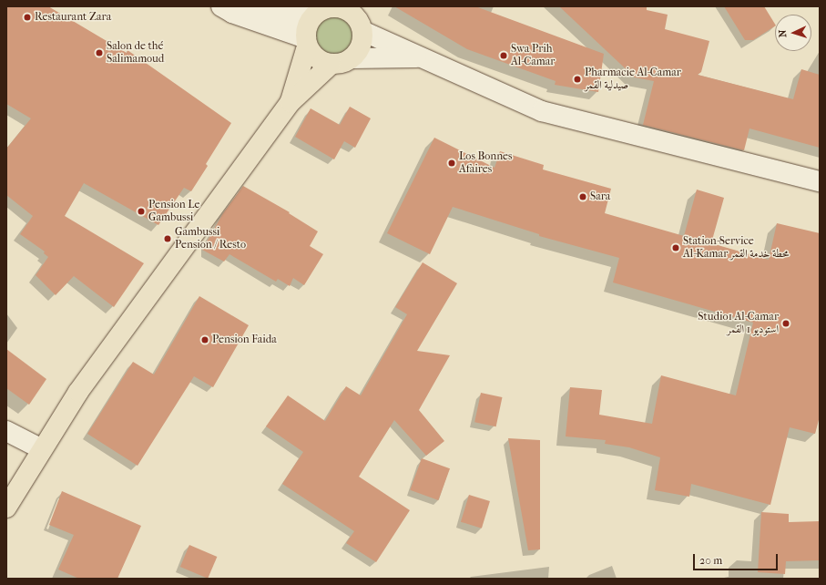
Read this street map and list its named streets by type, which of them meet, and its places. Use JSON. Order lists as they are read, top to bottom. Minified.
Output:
{"places":["Restaurant Zara","Salon de thé Salimamoud","Swa Prih Al-Camar","Pharmacie Al-Camar صيدلية القمر","Los Bonnes Afaires","Sara","Pension Le Gambussi","Gambussi Pension / Resto","Station-Service Al-Kamar محطة خدمة القمر","Studio1 Al-Camar استوديو 1 القمر","Pension Faida"],"scale_bar":"20 m","north":"left"}
